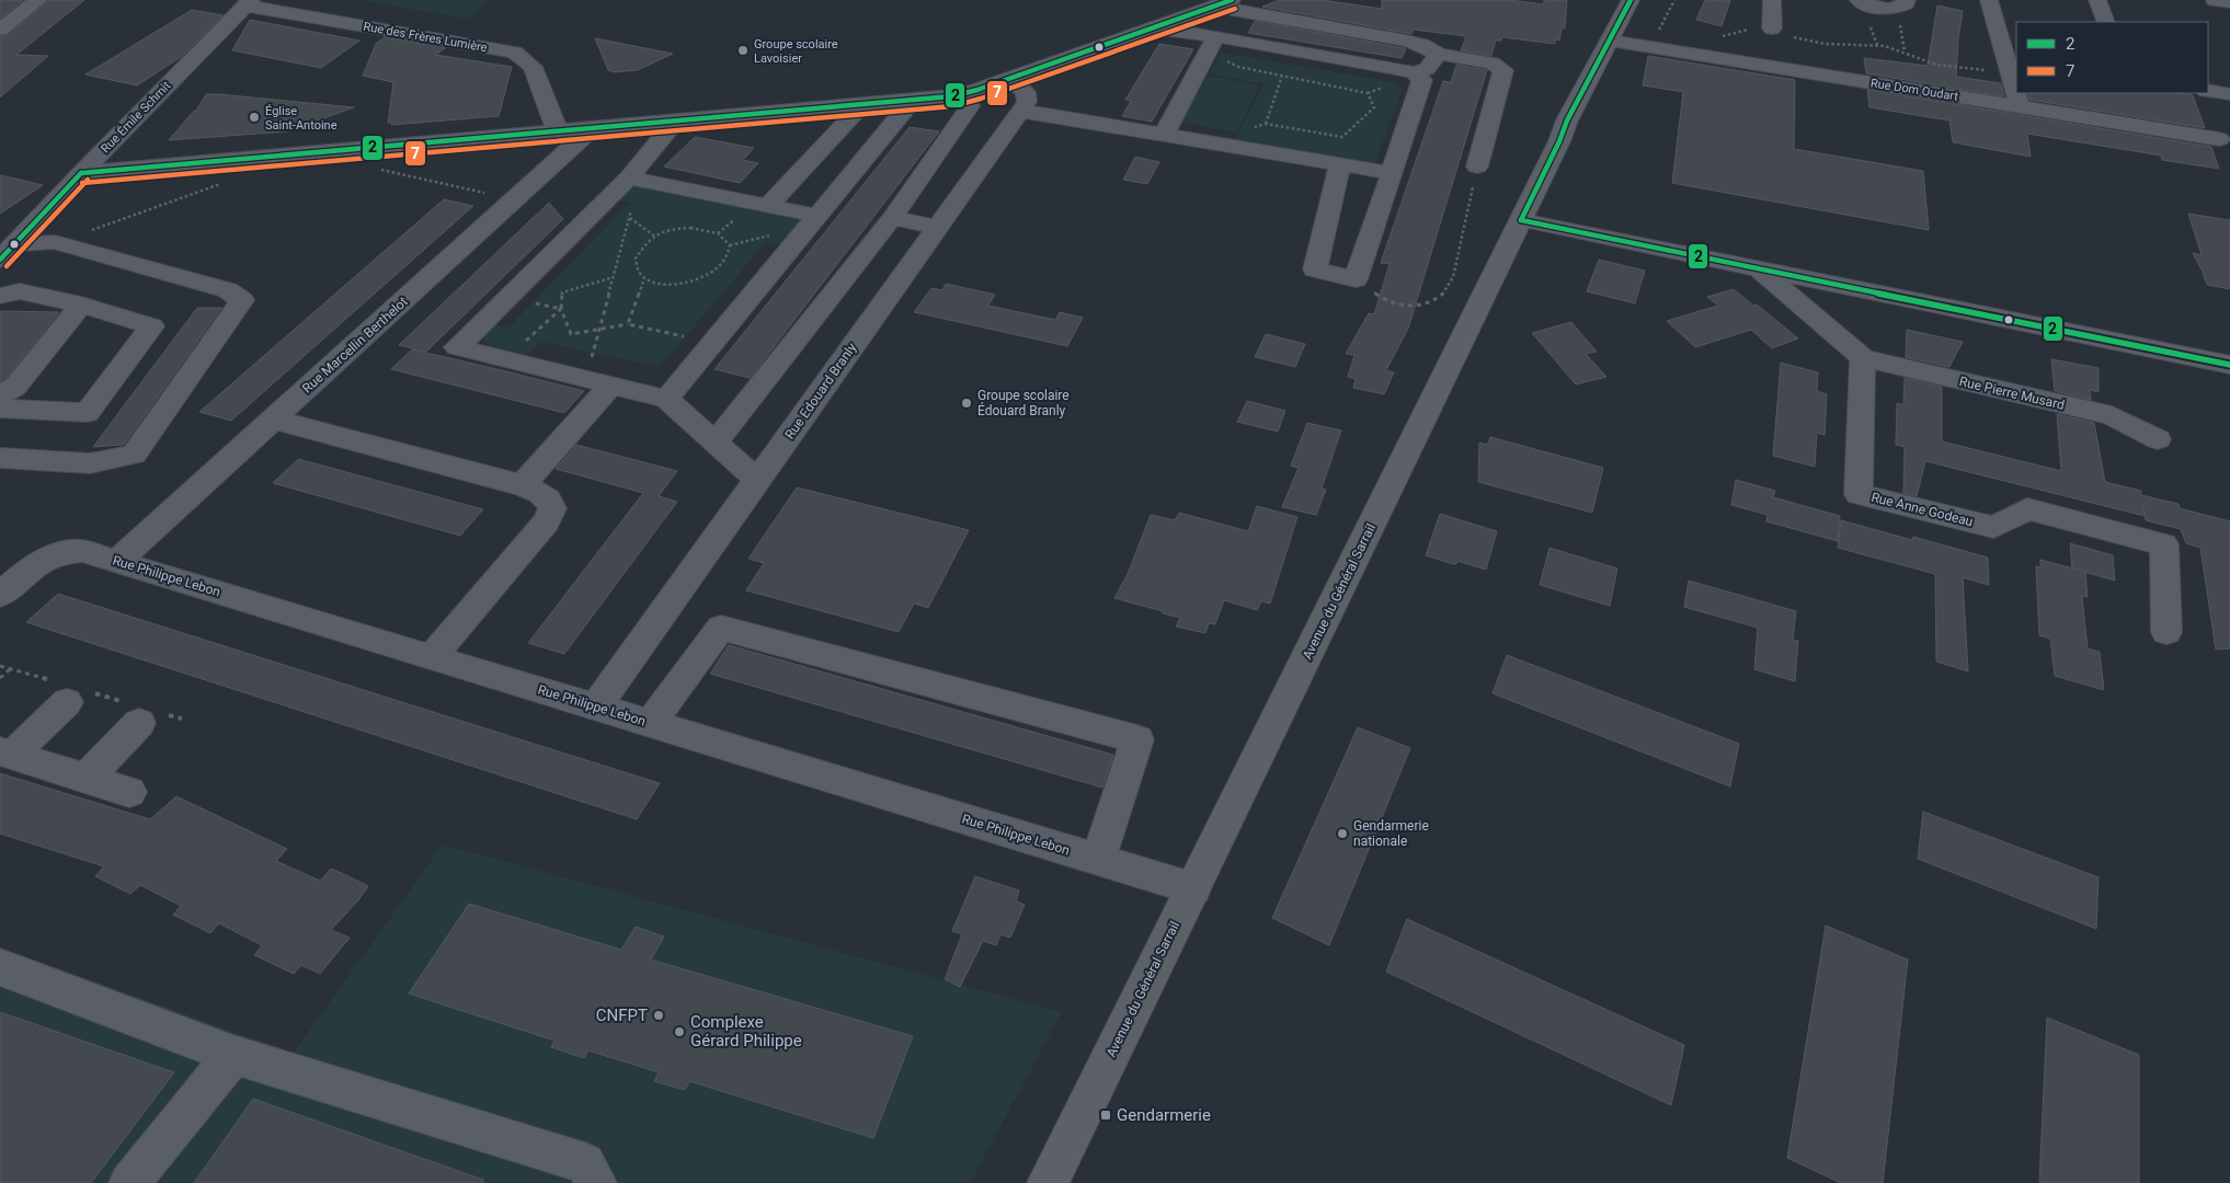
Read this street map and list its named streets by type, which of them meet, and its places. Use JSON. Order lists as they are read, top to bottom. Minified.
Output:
{"streets":{"main road":["Avenue du Général Sarrail"],"street":["Rue des Frères Lumière","Rue Dom Oudart","Rue Émile Schmit","Rue Marcellin Berthelot","Rue Edouard Branly","Rue Pierre Musard","Rue Anne Godeau","Rue Philippe Lebon"]},"crossings":[["Rue des Frères Lumière","Rue Émile Schmit"],["Rue Dom Oudart","Avenue du Général Sarrail"],["Rue Marcellin Berthelot","Rue Philippe Lebon"],["Rue Edouard Branly","Rue Philippe Lebon"],["Rue Pierre Musard","Rue Anne Godeau"],["Rue Philippe Lebon","Avenue du Général Sarrail"]],"places":{"other":["Groupe scolaire Lavoisier","Église Saint-Antoine","Groupe scolaire Édouard Branly","Gendarmerie nationale","CNFPT","Complexe Gérard Philippe"],"transit":["Gendarmerie"]},"lines":["transit line 2","transit line 7"],"legend":["2","7"]}
